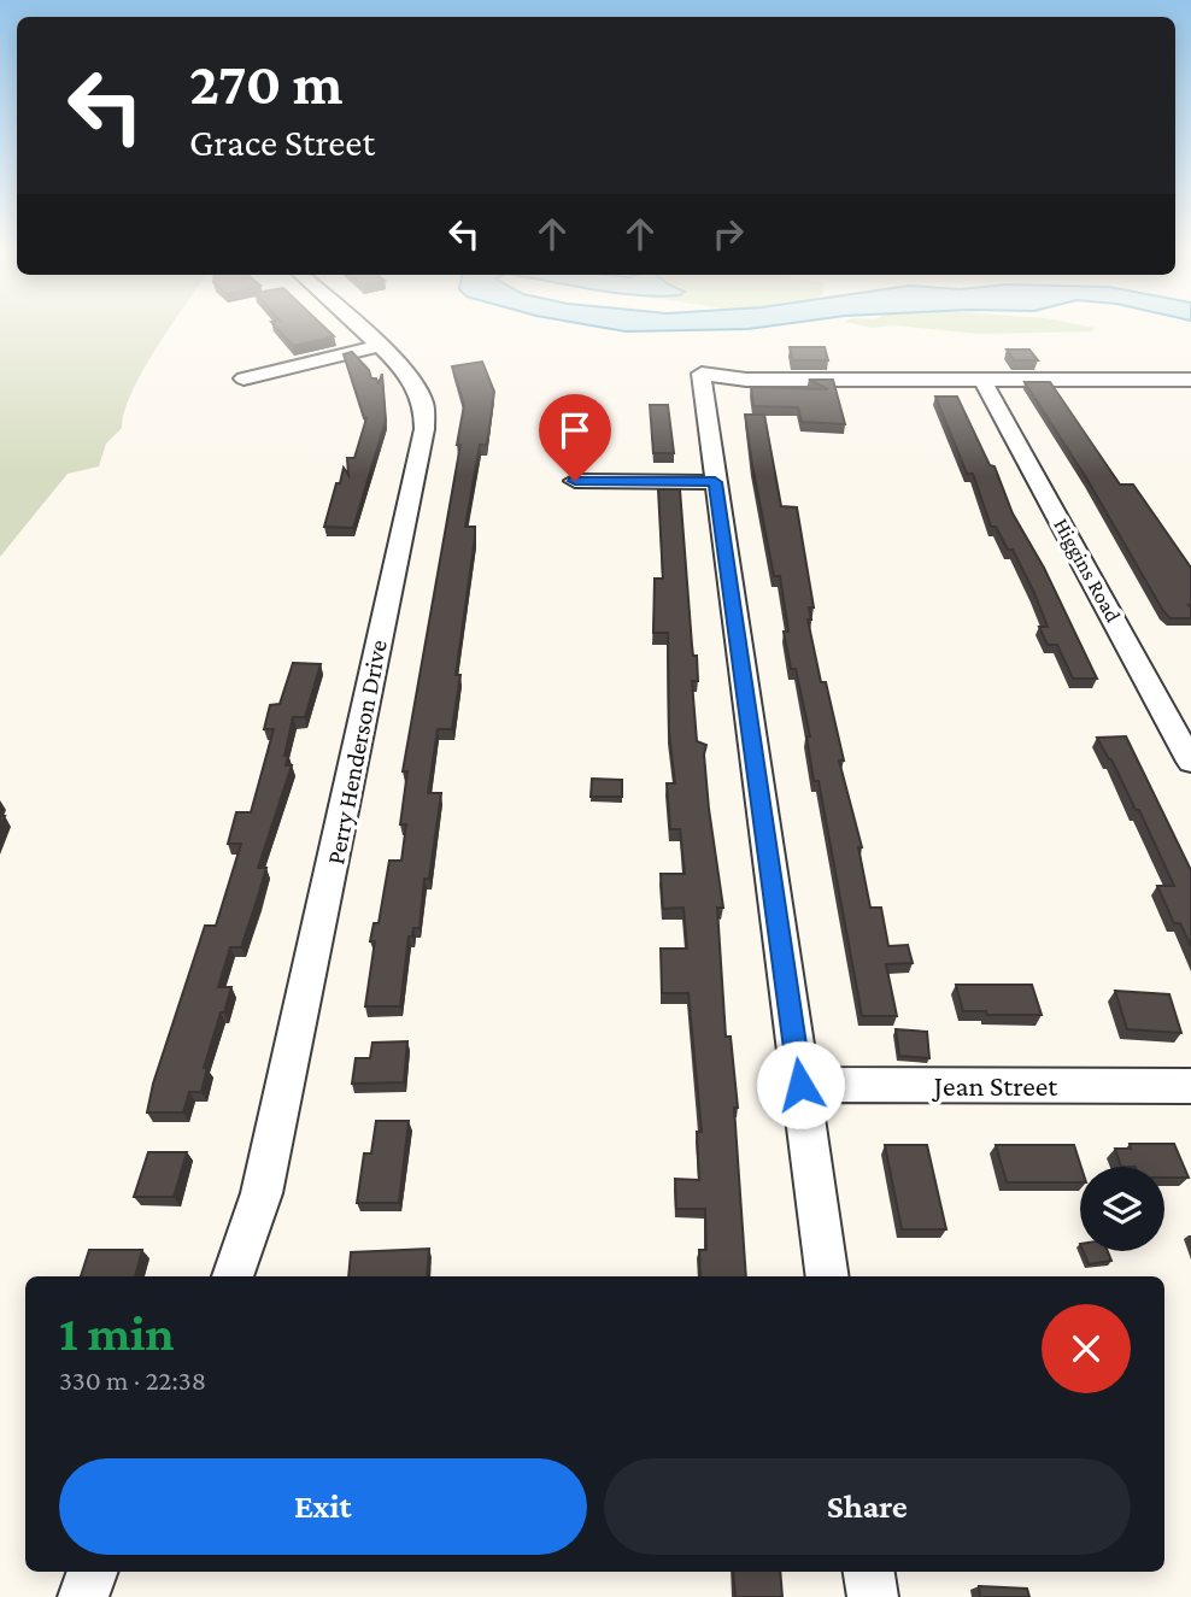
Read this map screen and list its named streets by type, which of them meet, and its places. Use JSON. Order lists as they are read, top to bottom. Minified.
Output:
{"streets":{"street":["Higgins Road","Perry Henderson Drive","Jean Street"]},"page":{"turn":["270 m","Grace Street"],"heading":["1 min","330 m · 22:38"],"buttons":["Exit","Share"]}}
